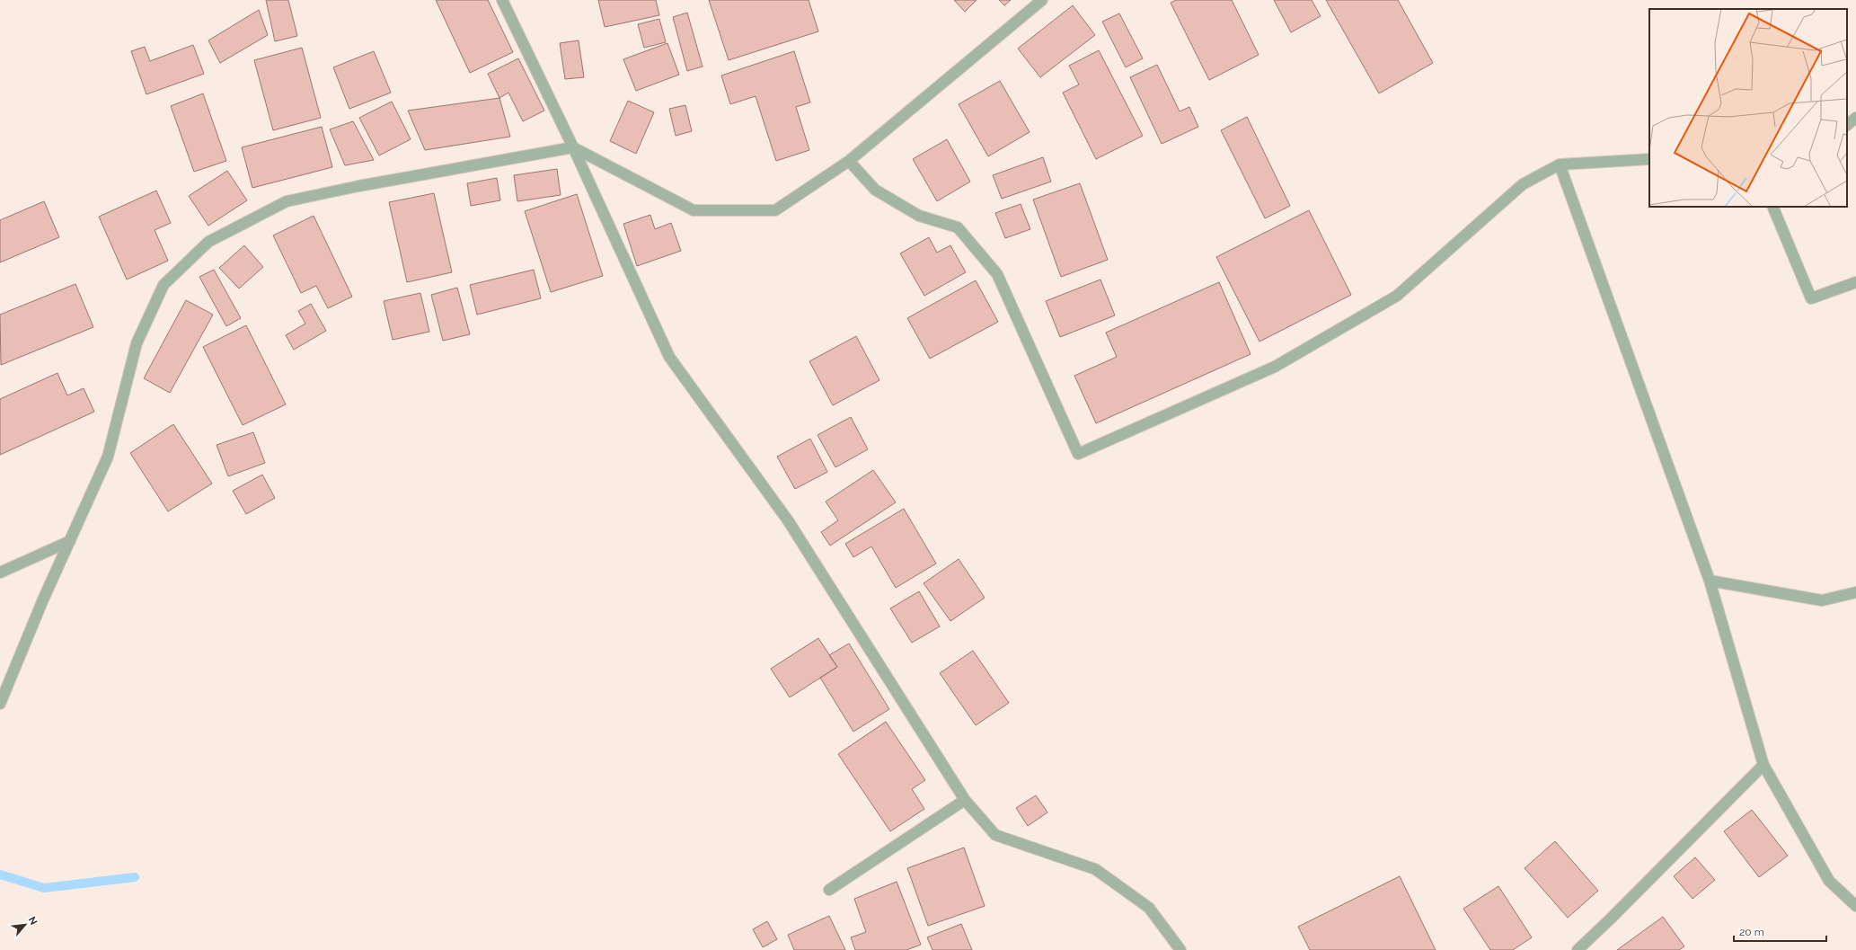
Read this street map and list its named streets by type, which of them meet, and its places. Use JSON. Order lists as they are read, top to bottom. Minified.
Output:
{"scale_bar":"20 m","north":"top right"}
